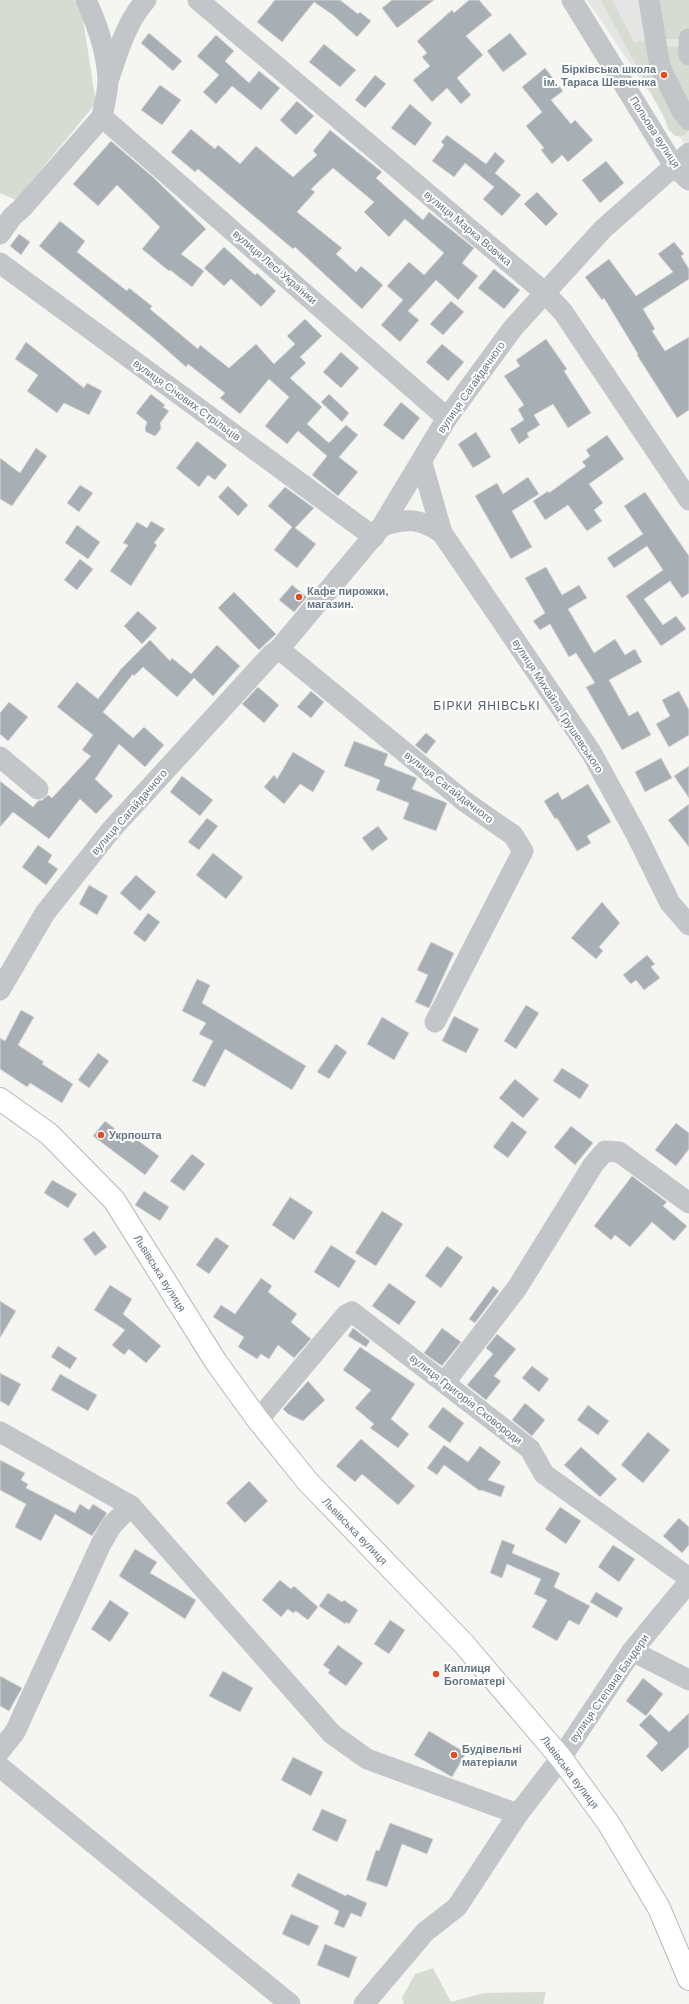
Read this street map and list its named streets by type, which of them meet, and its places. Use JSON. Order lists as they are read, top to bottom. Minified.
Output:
{"streets":{"main road":["Львівська вулиця"],"street":["Польова вулиця","вулиця Марка Вовчка","вулиця Лесі Українки","вулиця Сагайдачного","вулиця Січових Стрільців","вулиця Михайла Грушевського","вулиця Григорія Сковороди","вулиця Степана Бандери"]},"crossings":[["Польова вулиця","вулиця Сагайдачного"],["вулиця Марка Вовчка","вулиця Сагайдачного"],["вулиця Лесі Українки","вулиця Сагайдачного"],["вулиця Сагайдачного","вулиця Січових Стрільців"],["вулиця Сагайдачного","вулиця Михайла Грушевського"],["вулиця Січових Стрільців","вулиця Михайла Грушевського"],["Львівська вулиця","вулиця Григорія Сковороди"],["Львівська вулиця","вулиця Степана Бандери"]],"districts":["БІРКИ ЯНІВСЬКІ"],"places":["Бірківська школа ім. Тараса Шевченка","Кафе пирожки, магазин.","Укрпошта","Каплиця Богоматері","Будівельні матеріали"]}
